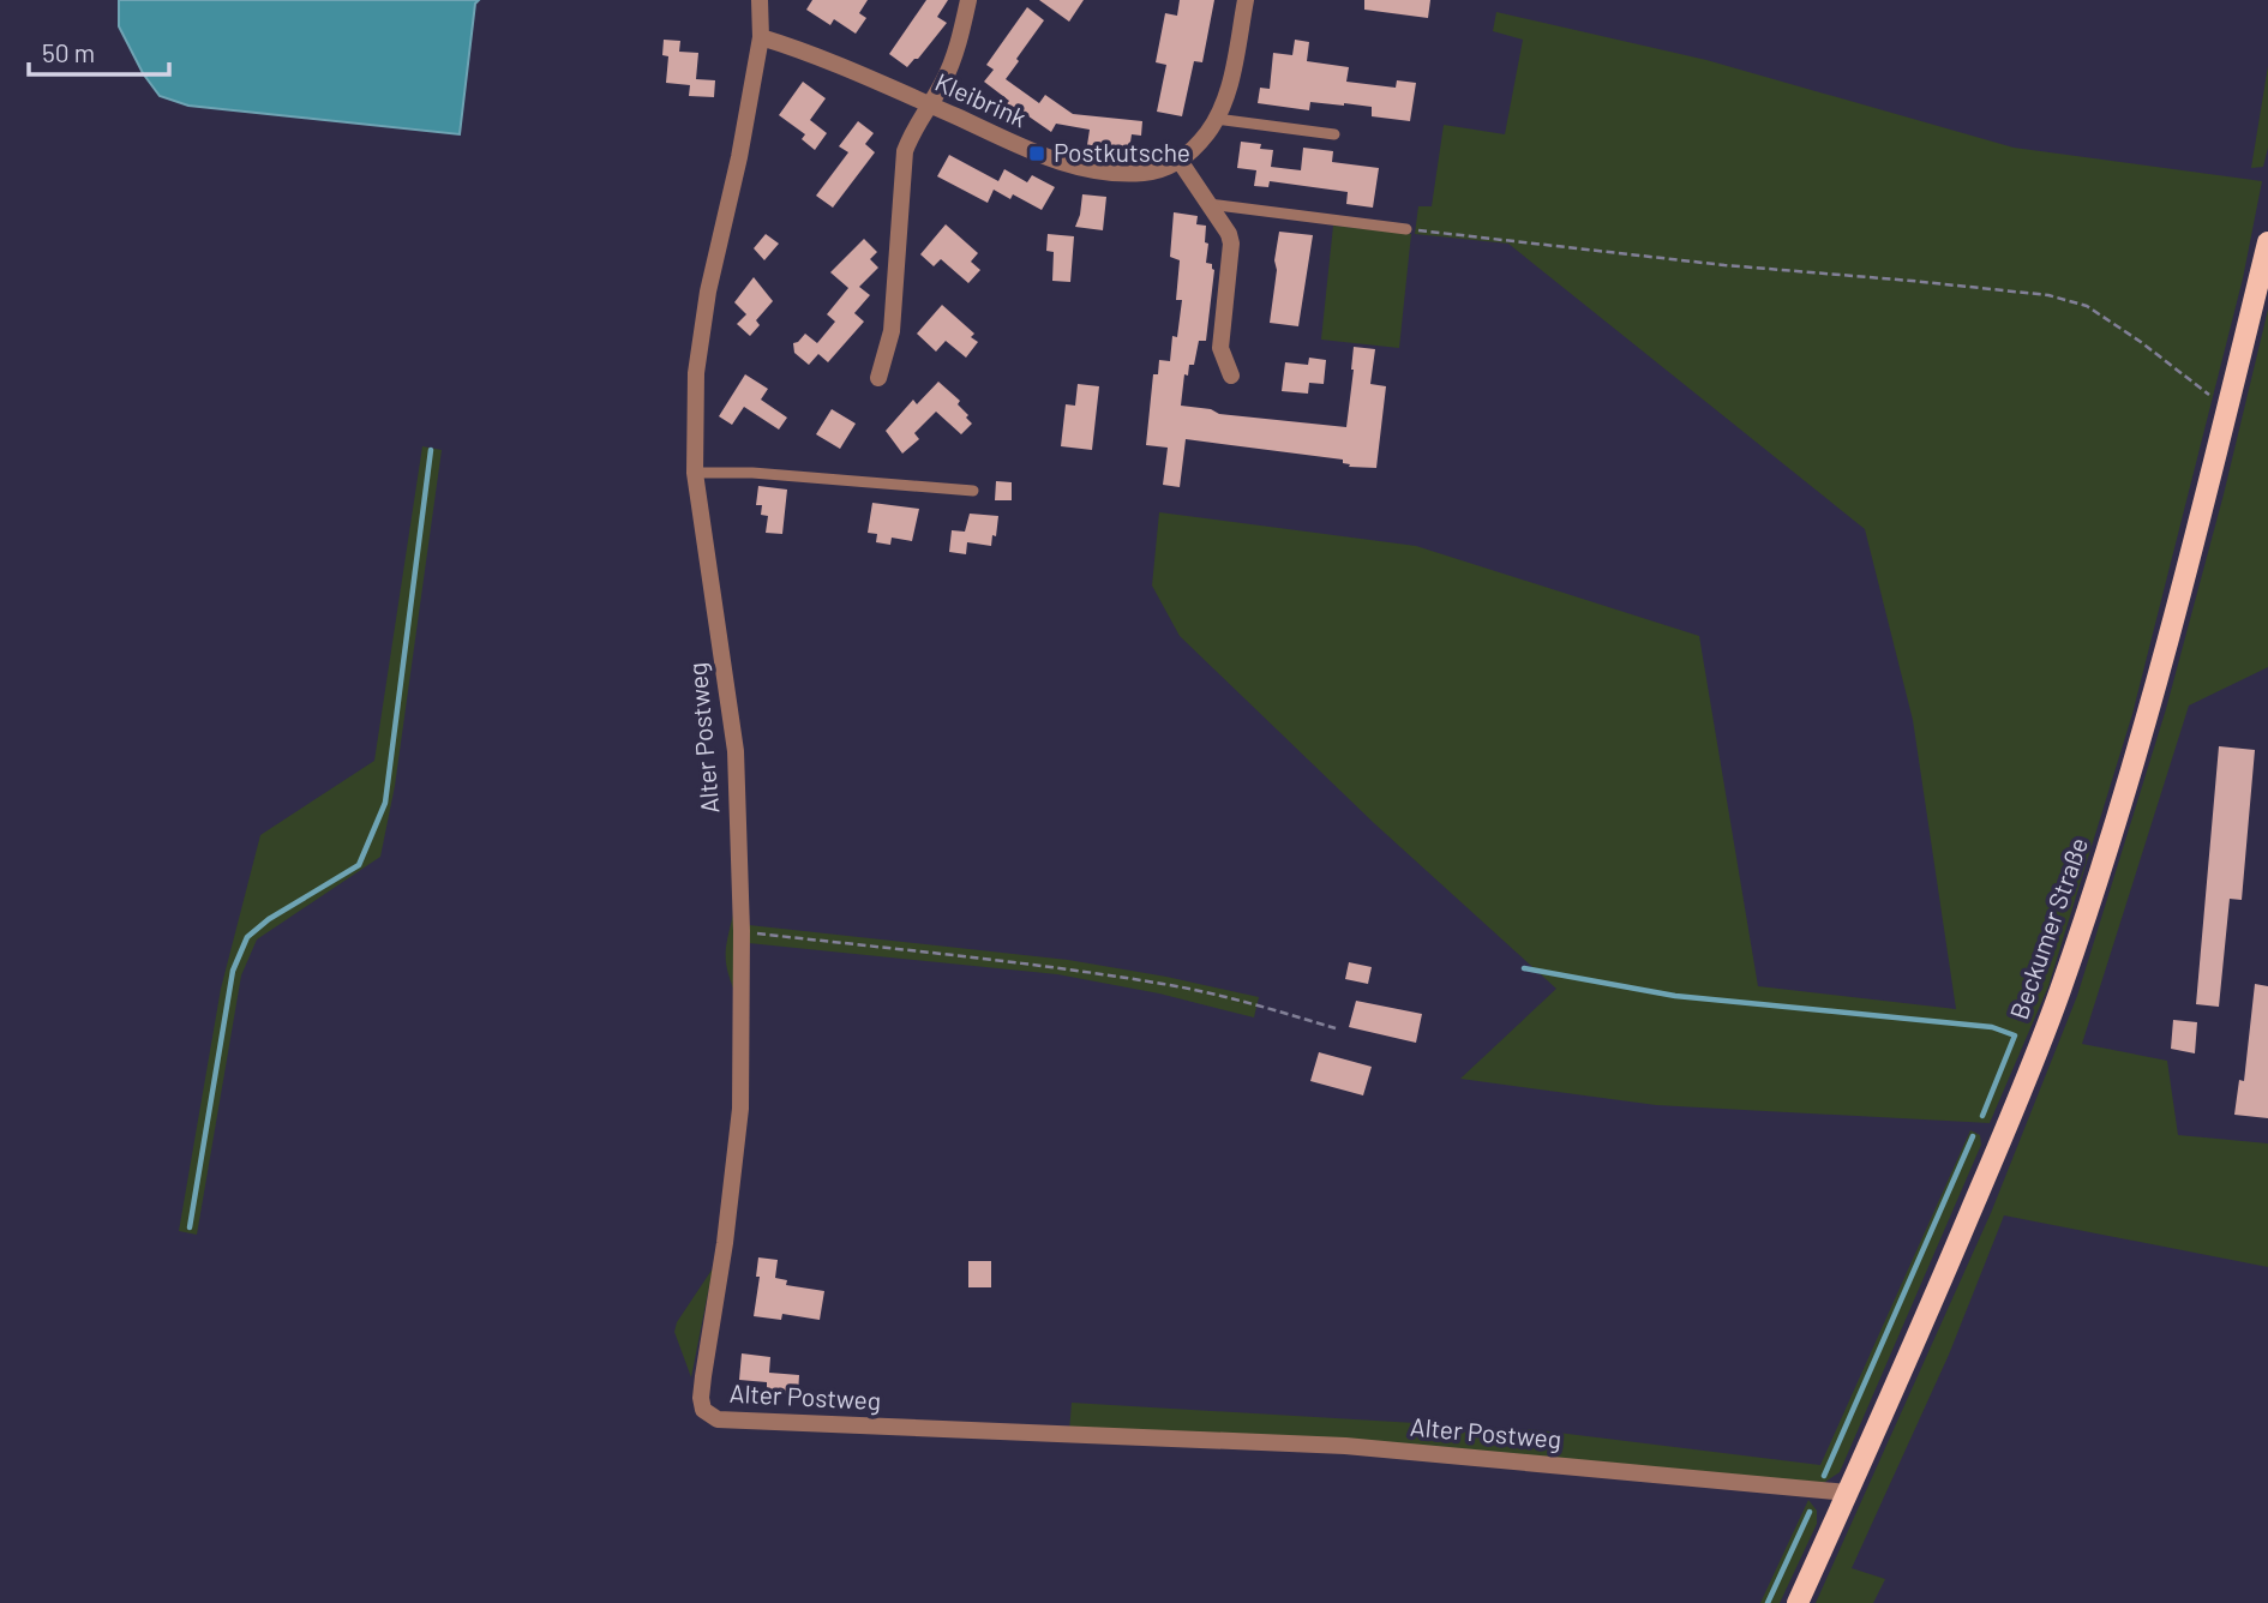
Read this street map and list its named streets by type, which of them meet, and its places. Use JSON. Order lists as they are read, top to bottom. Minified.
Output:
{"streets":{"main road":["Beckumer Straße"],"street":["Kleibrink","Alter Postweg"]},"crossings":[["Kleibrink","Alter Postweg"],["Alter Postweg","Beckumer Straße"]],"places":{"transit":["Postkutsche"]},"scale_bar":"50 m"}
